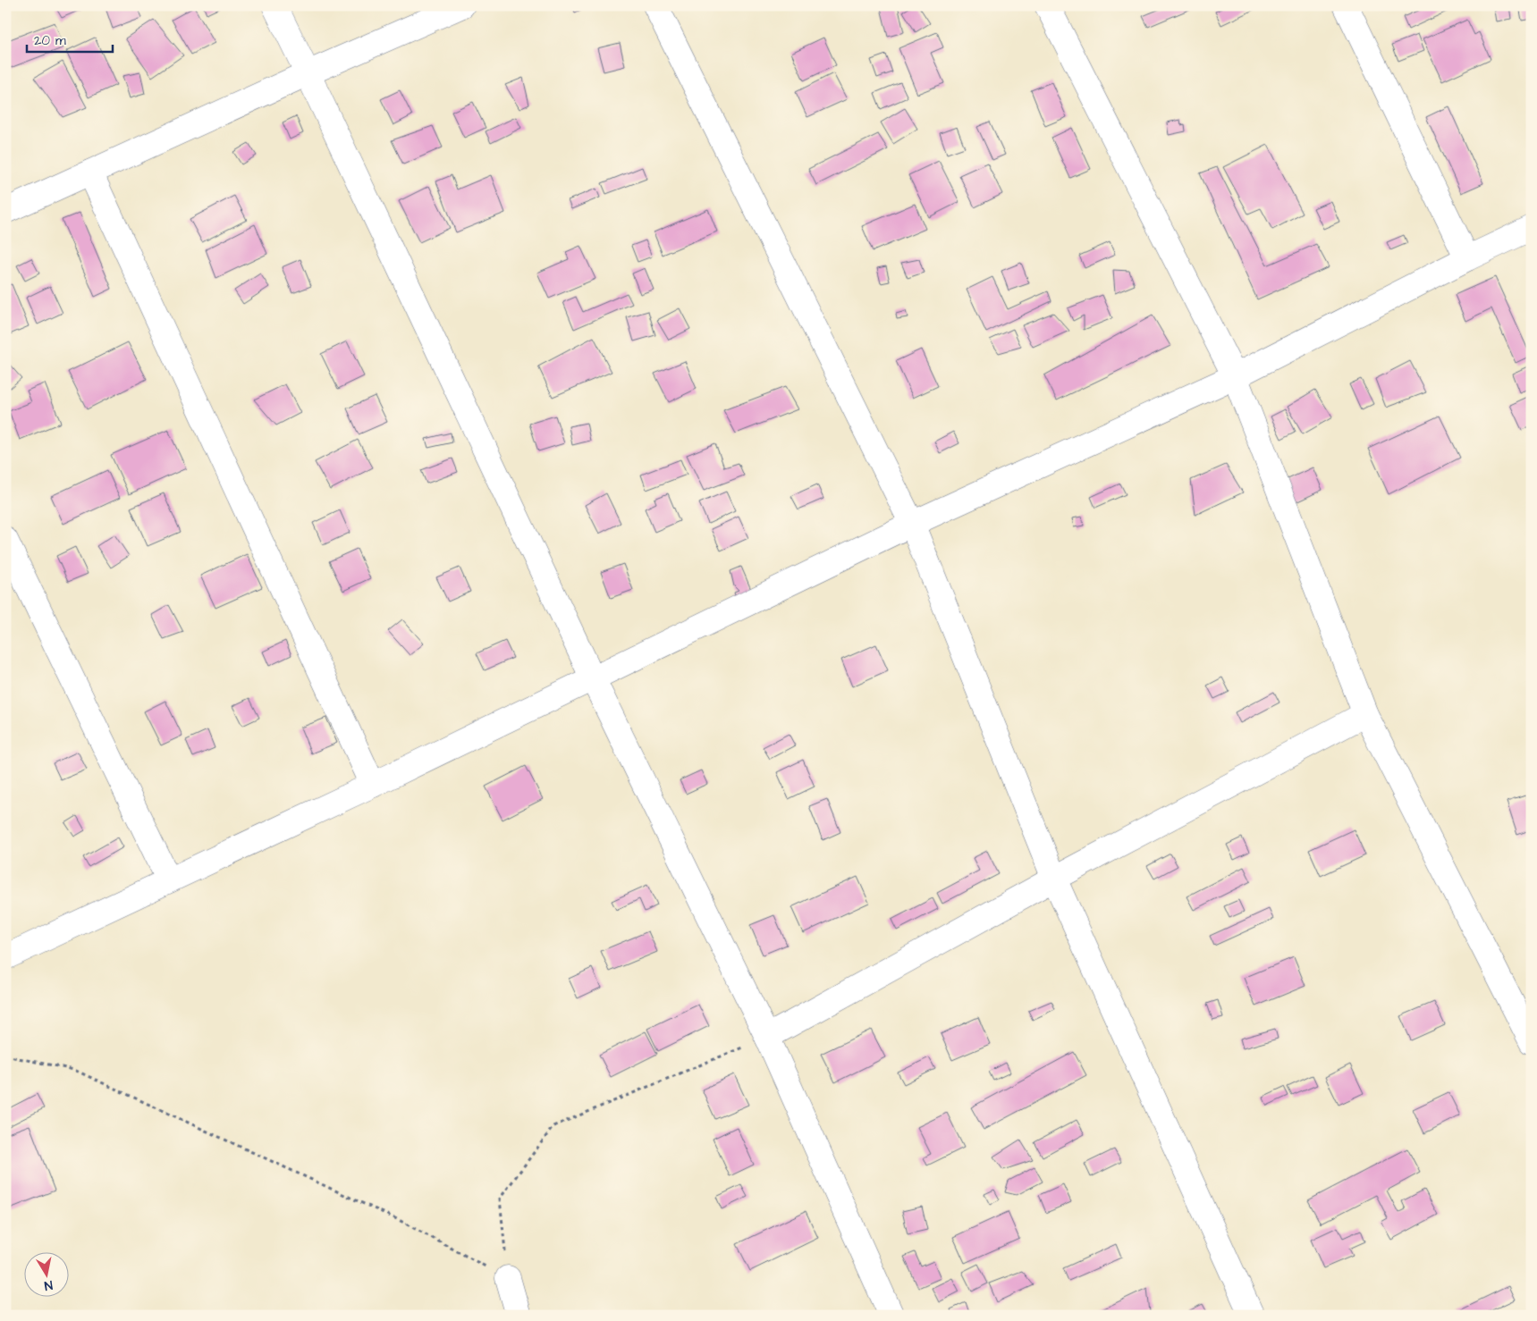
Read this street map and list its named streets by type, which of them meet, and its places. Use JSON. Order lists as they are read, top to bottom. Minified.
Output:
{"scale_bar":"20 m","north":"bottom"}
